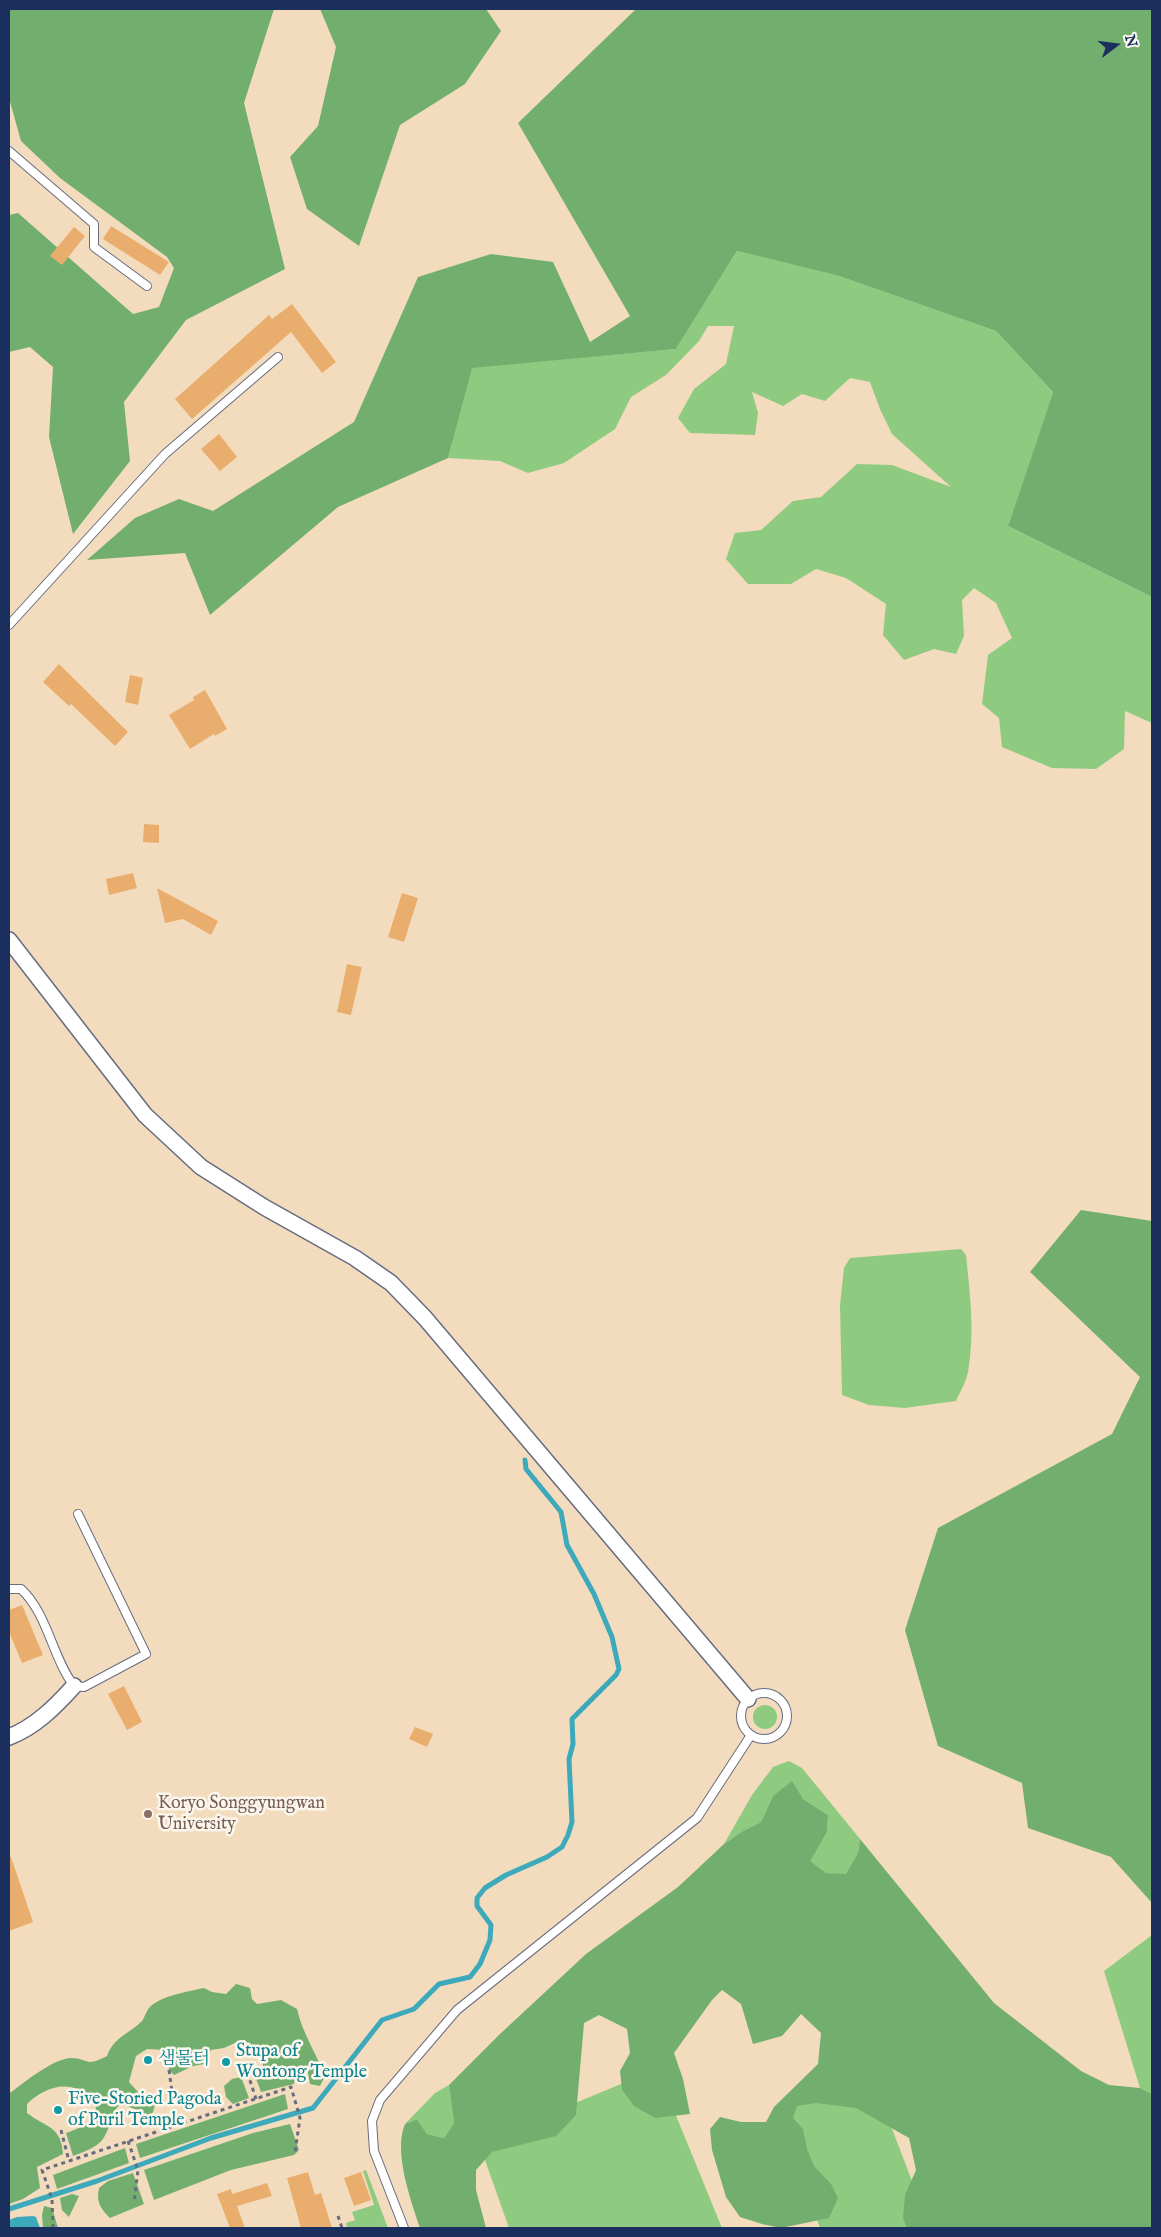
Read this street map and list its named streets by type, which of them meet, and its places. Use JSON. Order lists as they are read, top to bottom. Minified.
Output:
{"places":["Koryo Songgyungwan University","샘물터","Stupa of Wontong Temple","Five-Storied Pagoda of Puril Temple"],"north":"right"}
